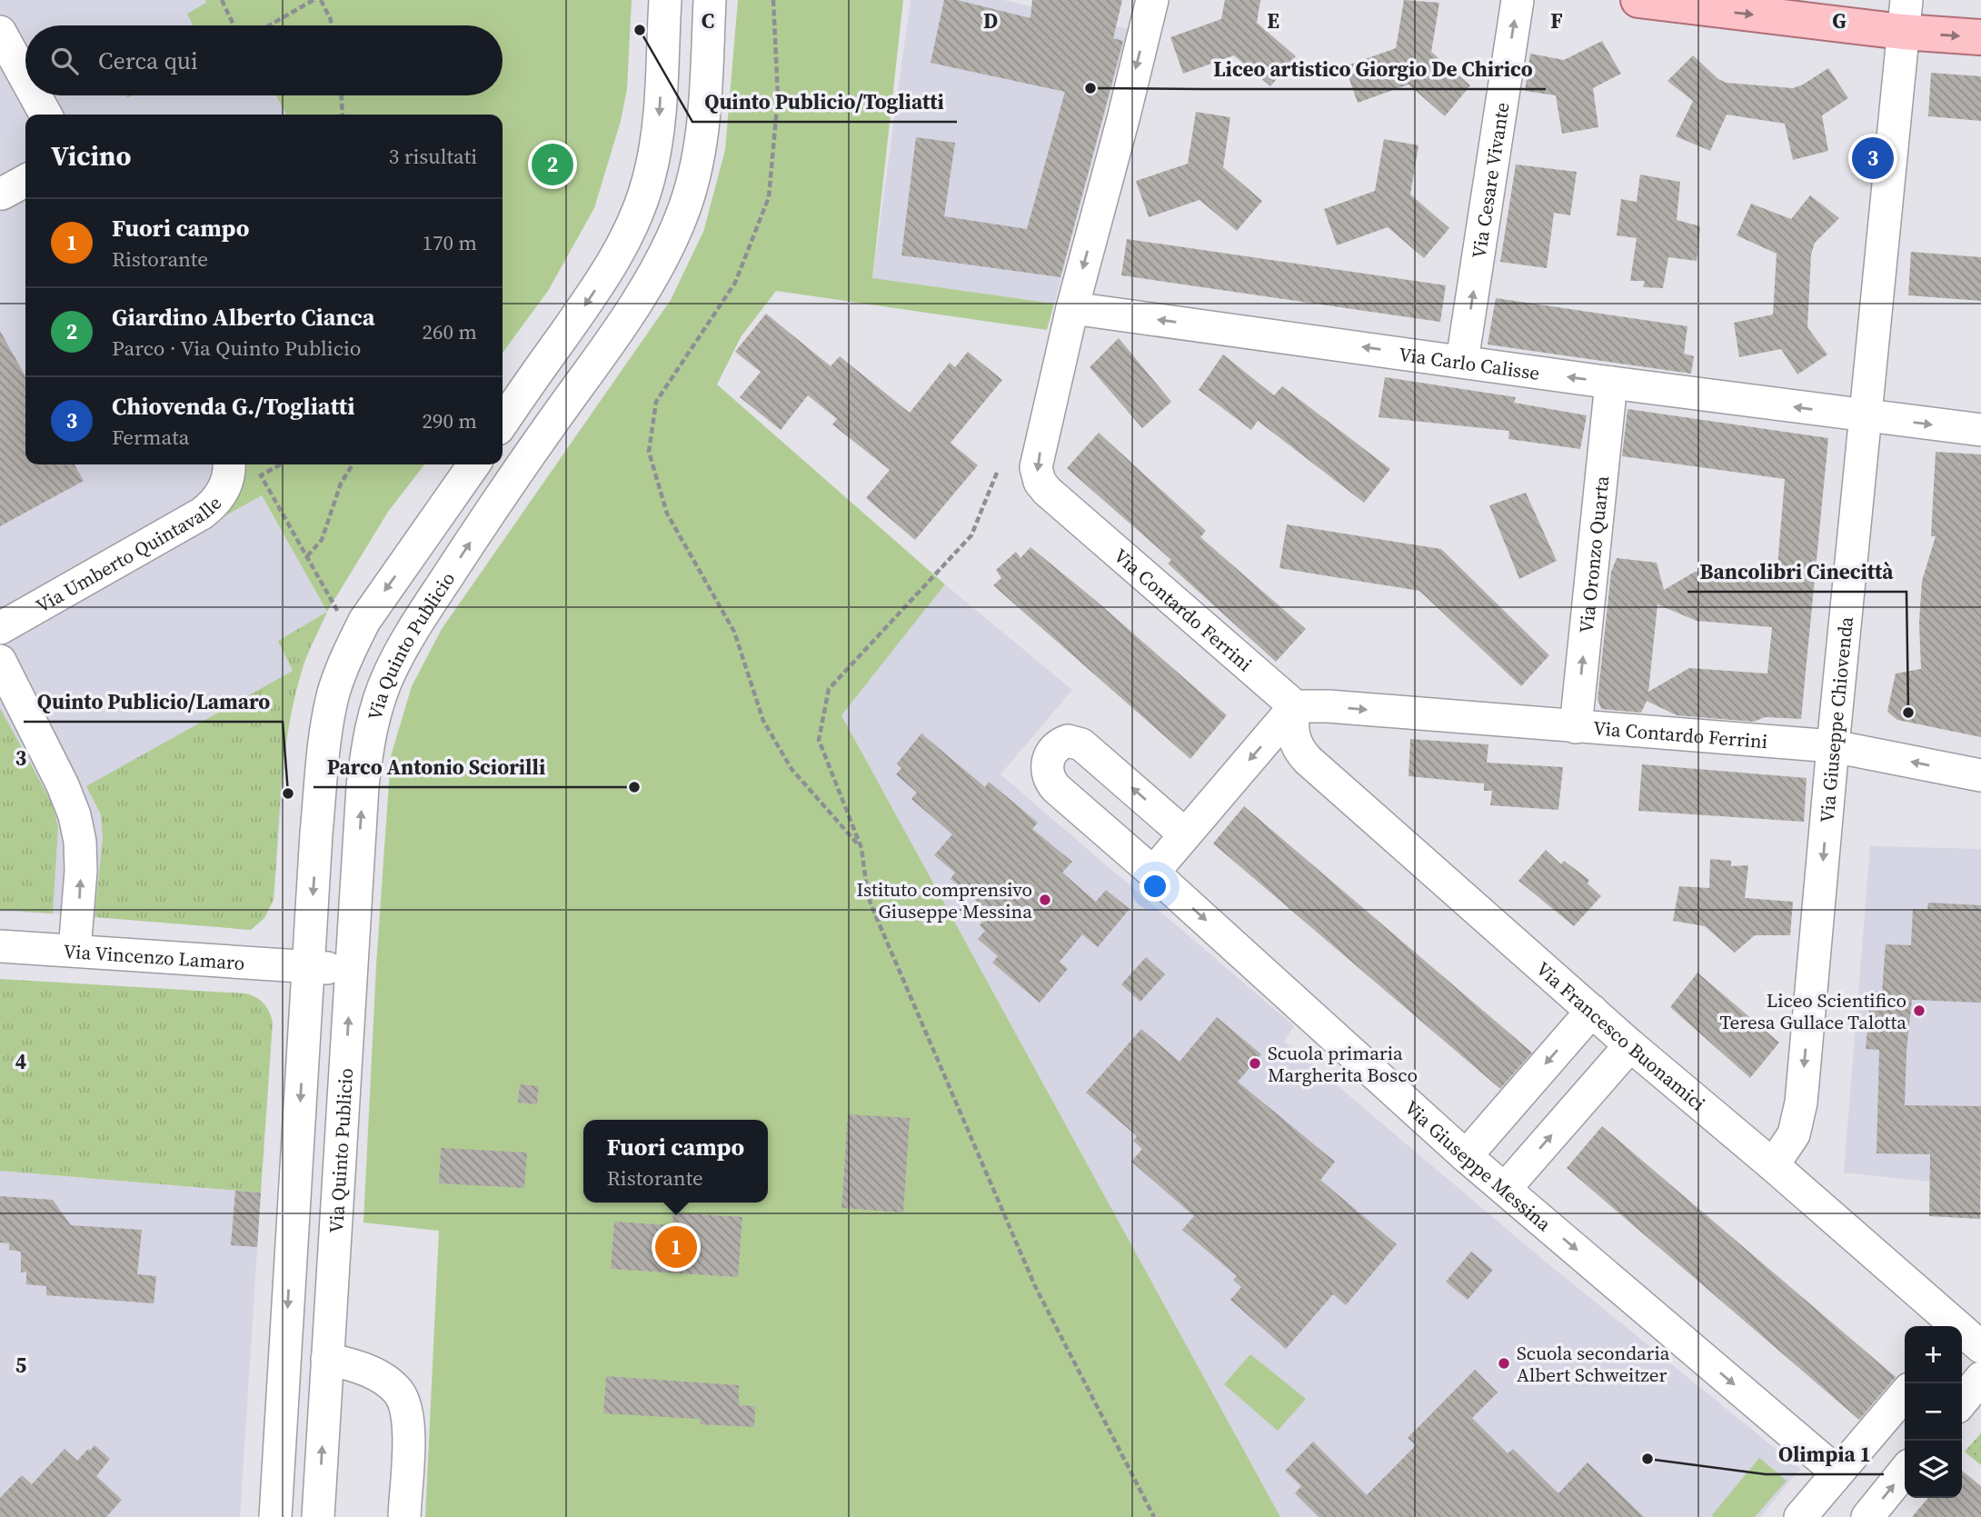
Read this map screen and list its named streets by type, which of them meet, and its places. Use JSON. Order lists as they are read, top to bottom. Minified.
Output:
{"streets":{"street":["Via Cesare Vivante","Via Carlo Calisse","Via Umberto Quintavalle","Via Oronzo Quarta","Via Contardo Ferrini","Via Quinto Publicio","Via Giuseppe Chiovenda","Via Vincenzo Lamaro","Via Francesco Buonamici","Via Giuseppe Messina"]},"crossings":[["Via Cesare Vivante","Via Carlo Calisse"],["Via Carlo Calisse","Via Oronzo Quarta"],["Via Carlo Calisse","Via Contardo Ferrini"],["Via Carlo Calisse","Via Giuseppe Chiovenda"],["Via Oronzo Quarta","Via Contardo Ferrini"],["Via Contardo Ferrini","Via Giuseppe Chiovenda"],["Via Contardo Ferrini","Via Francesco Buonamici"],["Via Quinto Publicio","Via Vincenzo Lamaro"],["Via Giuseppe Chiovenda","Via Francesco Buonamici"]],"one_way":["Via Cesare Vivante","Via Oronzo Quarta","Via Giuseppe Chiovenda"],"places":["Quinto Publicio/Togliatti","Liceo artistico Giorgio De Chirico","Bancolibri Cinecittà","Parco Antonio Sciorilli","Quinto Publicio/Lamaro","Istituto comprensivo Giuseppe Messina","Liceo Scientifico Teresa Gullace Talotta","Scuola primaria Margherita Bosco","Scuola secondaria Albert Schweitzer","Olimpia 1"],"page":{"search":"Cerca qui","heading":["Vicino","3 risultati"],"pins":["3","2","1"],"list":[{"mark":"1","name":"Fuori campo","note":"Ristorante","value":"170 m"},{"mark":"2","name":"Giardino Alberto Cianca","note":"Parco · Via Quinto Publicio","value":"260 m"},{"mark":"3","name":"Chiovenda G./Togliatti","note":"Fermata","value":"290 m"}],"popup":["Fuori campo","Ristorante"],"map_buttons":["+","−"]},"grid":{"columns":["C","D","E","F","G"],"rows":["3","4","5"]}}
